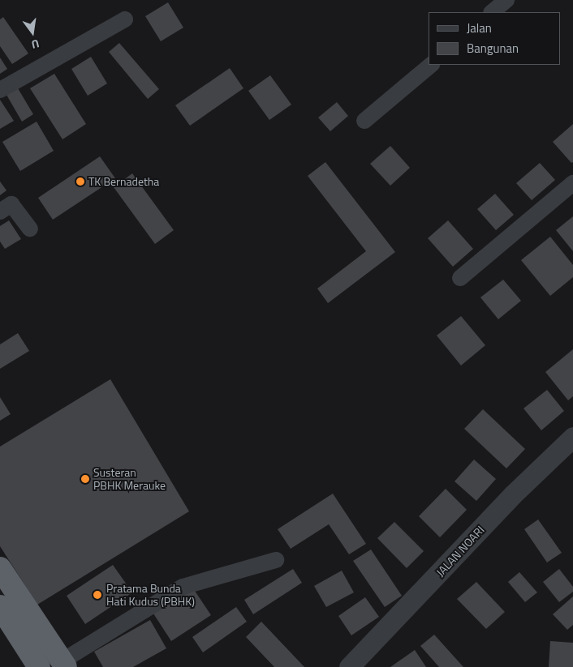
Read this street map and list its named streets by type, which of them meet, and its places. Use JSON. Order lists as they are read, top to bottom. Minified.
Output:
{"streets":{"street":["JALAN NOARI"]},"places":["TK Bernadetha","Susteran PBHK Merauke","Pratama Bunda Hati Kudus (PBHK)"],"legend":["Jalan","Bangunan"],"north":"bottom"}
